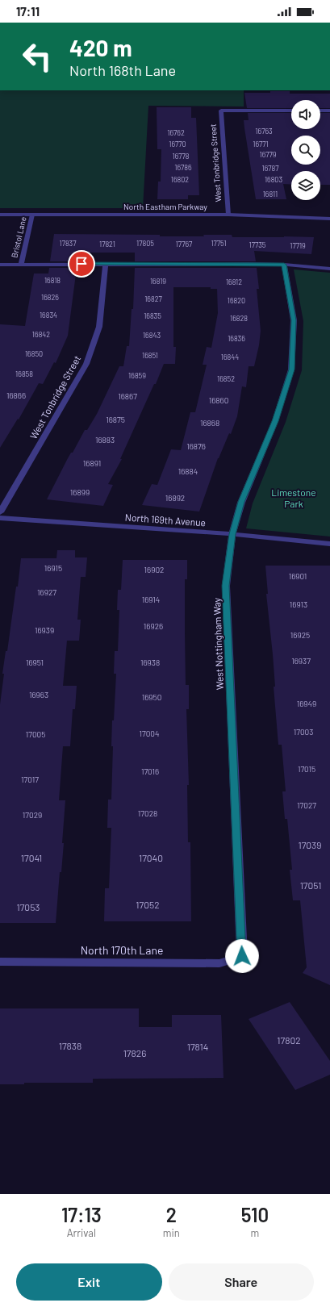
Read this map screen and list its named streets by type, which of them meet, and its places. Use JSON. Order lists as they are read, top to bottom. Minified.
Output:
{"streets":{"street":["West Tonbridge Street","North Eastham Parkway","Bristol Lane","North 169th Avenue","West Nottingham Way","North 170th Lane"]},"crossings":[["West Tonbridge Street","North Eastham Parkway"],["North Eastham Parkway","Bristol Lane"],["North 169th Avenue","West Nottingham Way"],["West Nottingham Way","North 170th Lane"]],"parks":["Limestone Park"],"house_numbers":["16763","16762","16770","16771","16779","16778","16786","16787","16802","16803","16811","17837","17805","17751","17821","17767","17735","17719","16818","16819","16812","16826","16827","16820","16834","16835","16828","16842","16843","16836","16850","16851","16844","16858","16859","16852","16866","16867","16860","16875","16868","16883","16876","16891","16884","16899","16892","16915","16902","16901","16927","16914","16913","16926","16939","16925","16937","16951","16938","16963","16950","16949","17003","17004","17005","17015","17016","17017","17027","17028","17029","17039","17041","17040","17051","17052","17053","17802","17838","17814","17826"],"page":{"status":"17:11","turn":["420 m","North 168th Lane"],"eta":["17:13","Arrival","2","min","510","m"],"buttons":["Exit","Share"]}}
